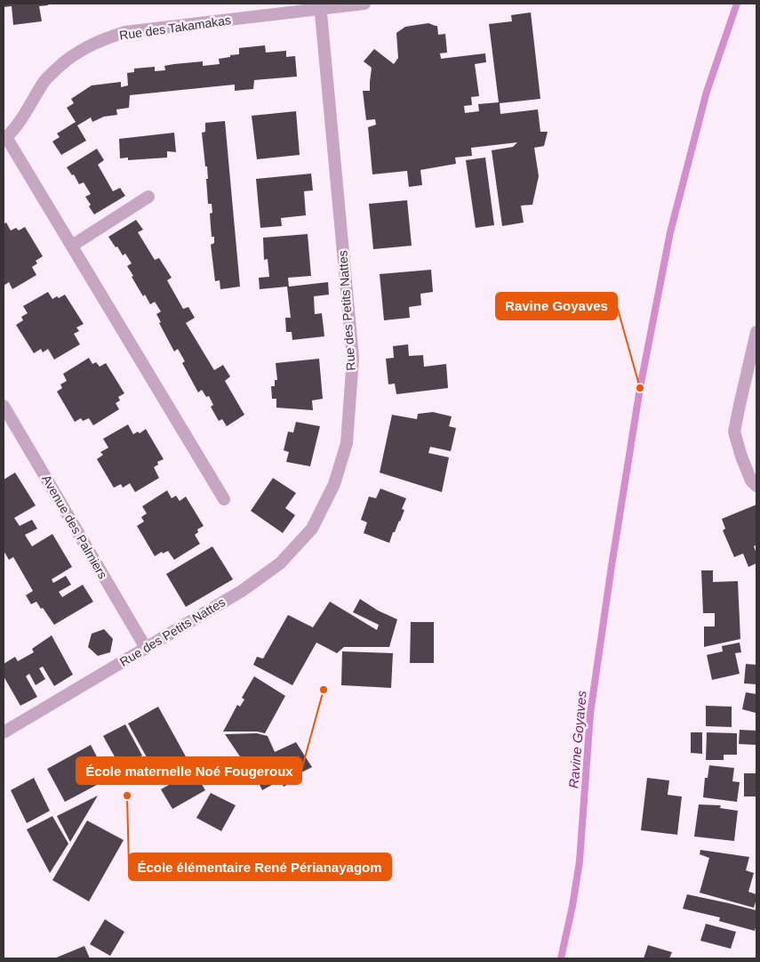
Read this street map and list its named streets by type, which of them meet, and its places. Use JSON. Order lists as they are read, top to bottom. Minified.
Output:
{"streets":{"street":["Rue des Takamakas","Rue des Petits Nattes","Avenue des Palmiers"]},"crossings":[["Rue des Takamakas","Rue des Petits Nattes"],["Rue des Petits Nattes","Avenue des Palmiers"]],"water":["Ravine Goyaves"],"places":["Ravine Goyaves","École maternelle Noé Fougeroux","École élémentaire René Périanayagom"]}
